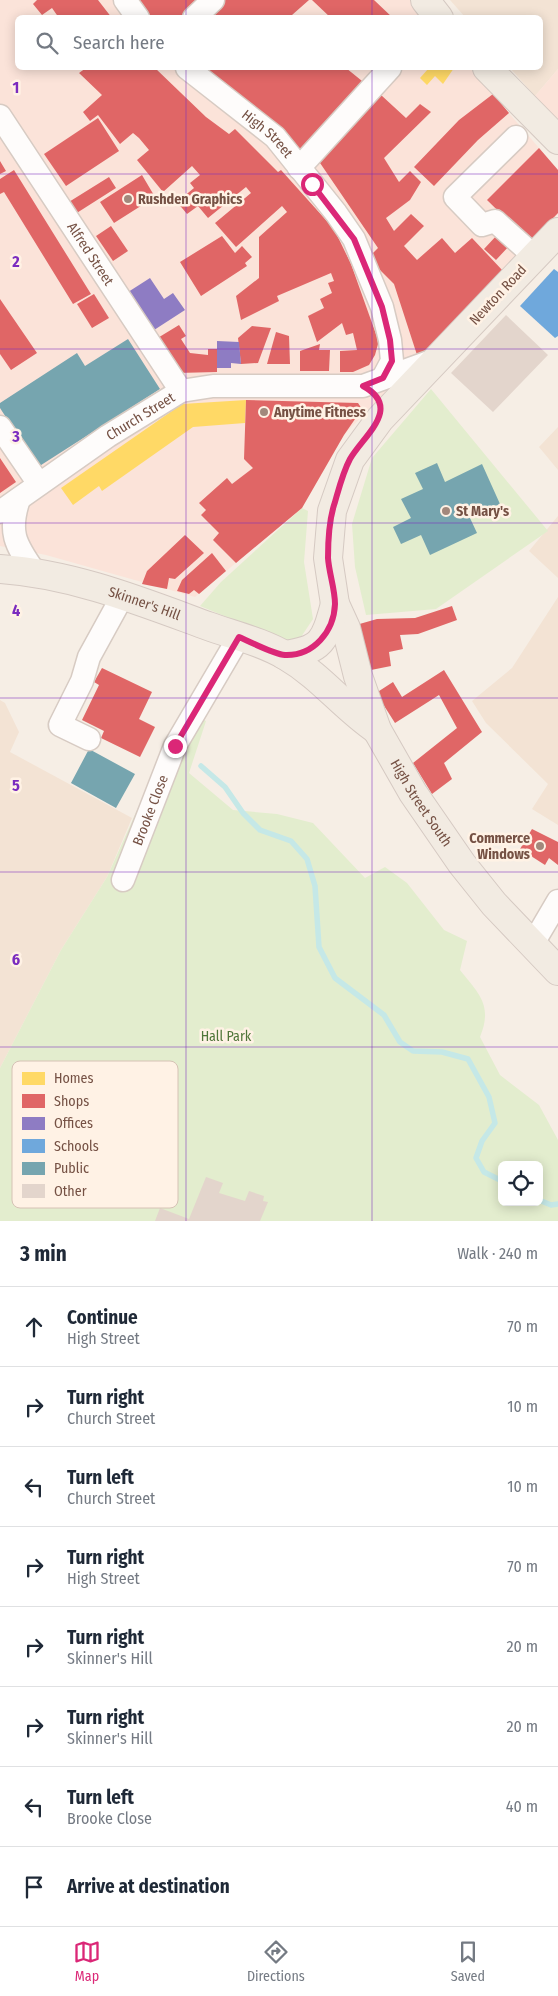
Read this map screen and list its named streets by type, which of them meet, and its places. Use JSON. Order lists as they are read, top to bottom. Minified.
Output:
{"streets":{"main road":["Newton Road","Skinner's Hill","High Street South"],"street":["High Street","Alfred Street","Church Street","Brooke Close"]},"crossings":[["High Street","Church Street"],["Alfred Street","Church Street"],["Newton Road","Church Street"],["Skinner's Hill","High Street South"],["Skinner's Hill","Brooke Close"]],"parks":["Hall Park"],"places":["Rushden Graphics","Anytime Fitness","St Mary's","Commerce Windows"],"legend":["Homes","Shops","Offices","Schools","Public","Other"],"page":{"search":"Search here","heading":["3 min","Walk · 240 m"],"list":[["Continue","High Street","70 m"],["Turn right","Church Street","10 m"],["Turn left","Church Street","10 m"],["Turn right","High Street","70 m"],["Turn right","Skinner's Hill","20 m"],["Turn right","Skinner's Hill","20 m"],["Turn left","Brooke Close","40 m"],"Arrive at destination"],"nav":["Map","Directions","Saved"]},"grid":{"rows":["1","2","3","4","5","6"]}}
